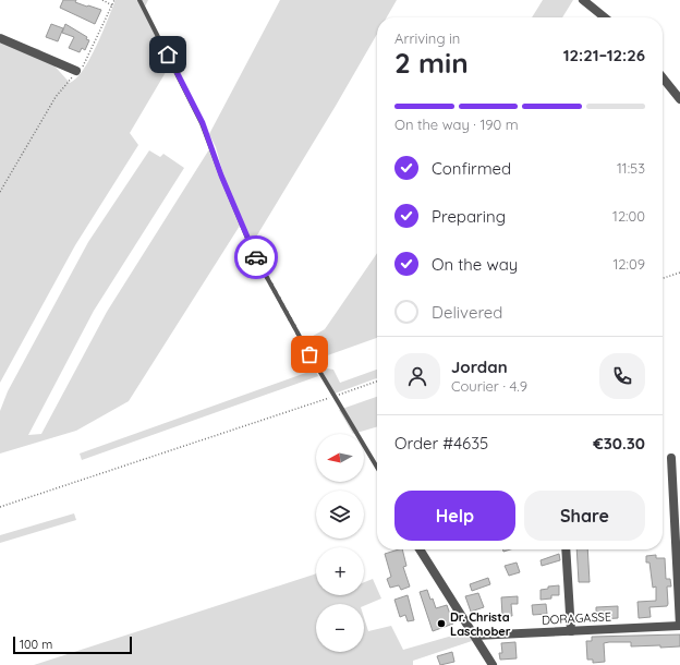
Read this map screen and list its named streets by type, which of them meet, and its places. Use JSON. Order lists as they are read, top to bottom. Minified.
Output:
{"streets":{"street":["DORAGASSE"]},"places":["Dr. Christa Laschober"],"scale_bar":"100 m","north":"left","page":{"heading":["2 min","Arriving in","12:21–12:26"],"panel":["Jordan","Courier · 4.9","Order #4635","€30.30"],"bar":"On the way · 190 m","list":[["Confirmed","11:53"],["Preparing","12:00"],["On the way","12:09"],"Delivered"],"map_buttons":["+","−"],"buttons":["Help","Share"],"scale":"100 m"}}
